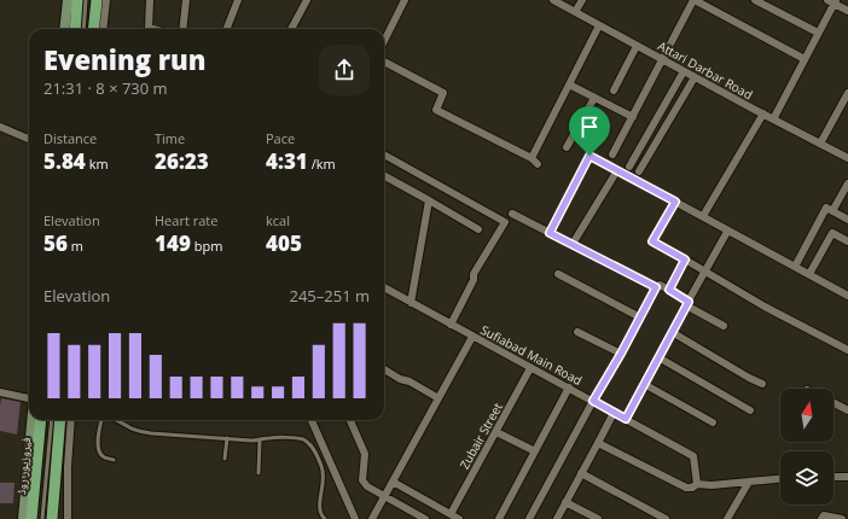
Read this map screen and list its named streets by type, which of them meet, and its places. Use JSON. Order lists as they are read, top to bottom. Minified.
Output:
{"streets":{"main road":["فیروزپور روڈ"],"street":["Attari Darbar Road","Sufiabad Main Road","Zubair Street"]},"crossings":[["Sufiabad Main Road","Zubair Street"]],"north":"top","page":{"heading":["Evening run","21:31 · 8 × 730 m"],"stats":[["Distance","5.84 km"],["Time","26:23"],["Pace","4:31 /km"],["Elevation","56 m"],["Heart rate","149 bpm"],["kcal","405"]],"chart":["Elevation","245–251 m"]}}
